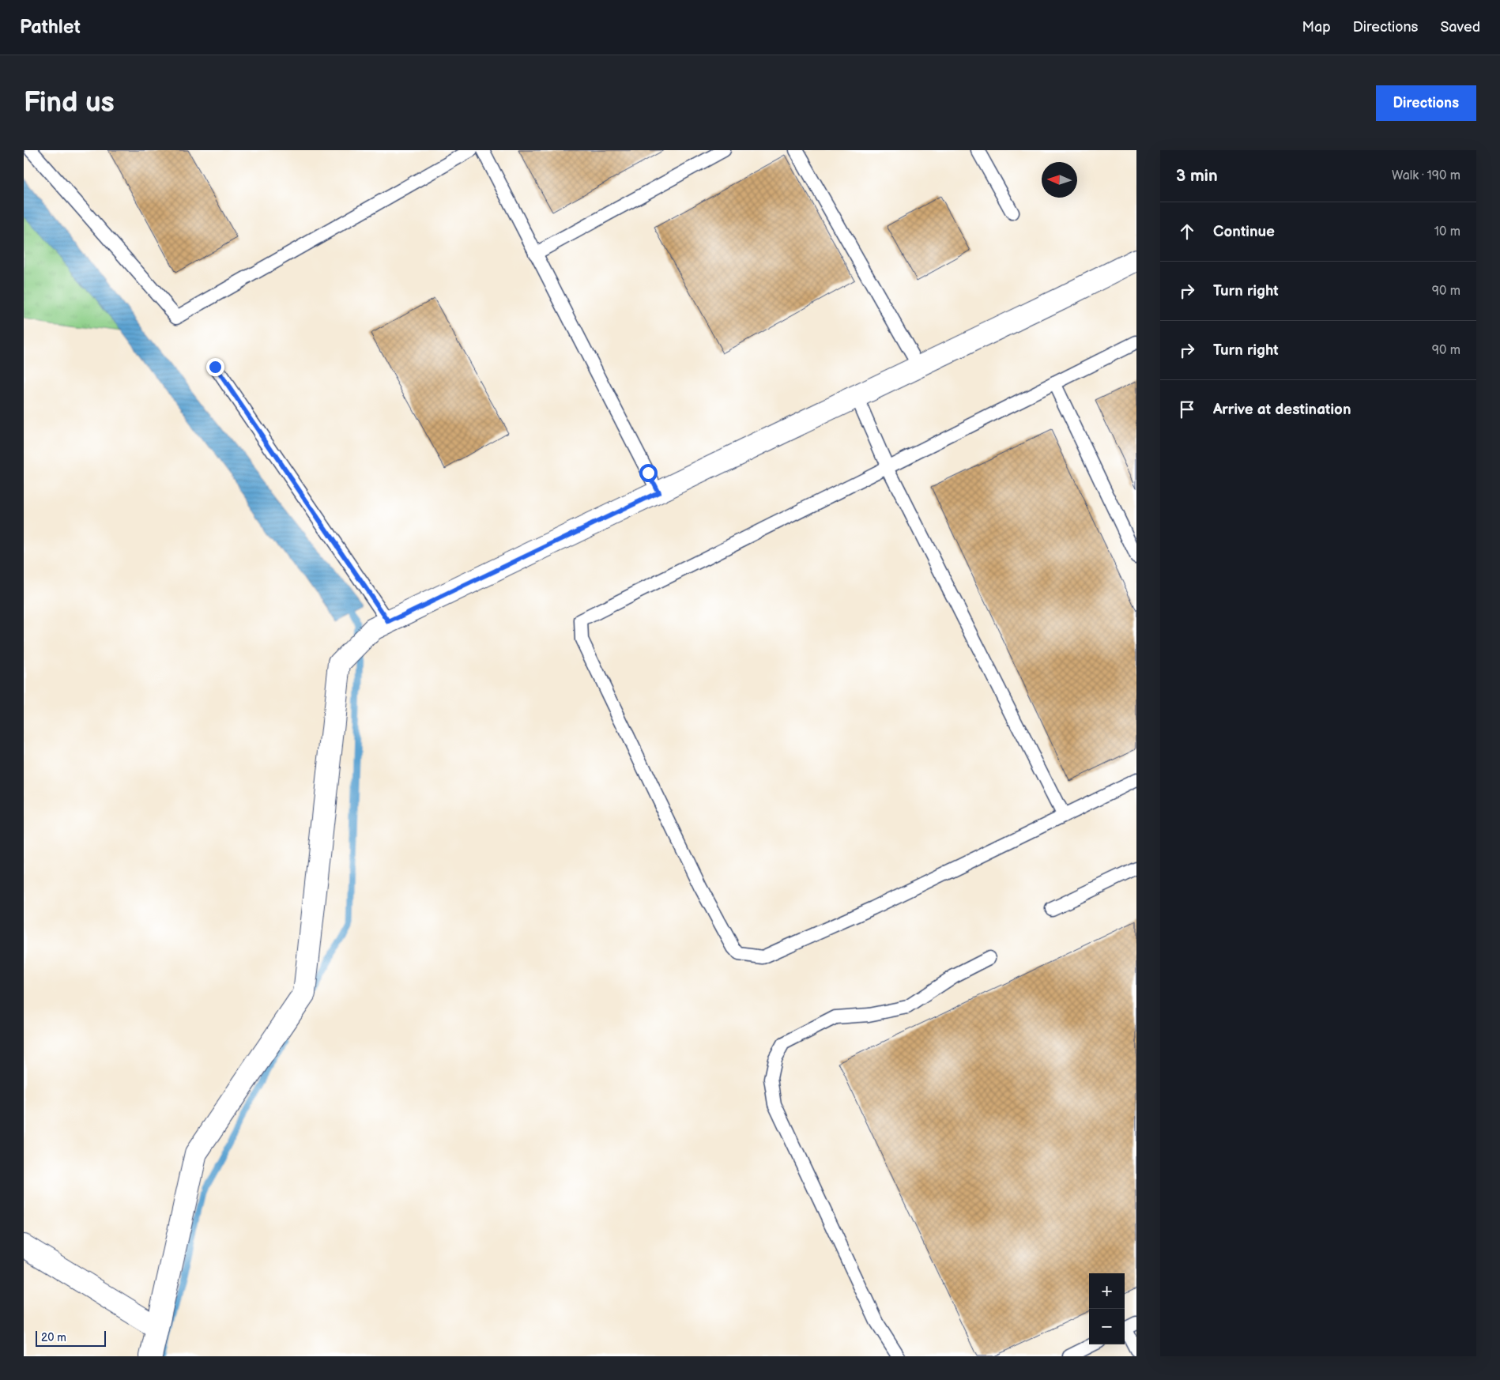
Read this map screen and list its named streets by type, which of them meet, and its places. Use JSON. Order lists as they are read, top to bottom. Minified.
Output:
{"scale_bar":"20 m","north":"left","page":{"header":"Pathlet","nav":["Map","Directions","Saved"],"buttons":"Directions","title":"Find us","heading":["3 min","Walk · 190 m"],"list":[["Continue","10 m"],["Turn right","90 m"],["Turn right","90 m"],"Arrive at destination"],"map_buttons":["+","−"],"scale":"20 m"}}
